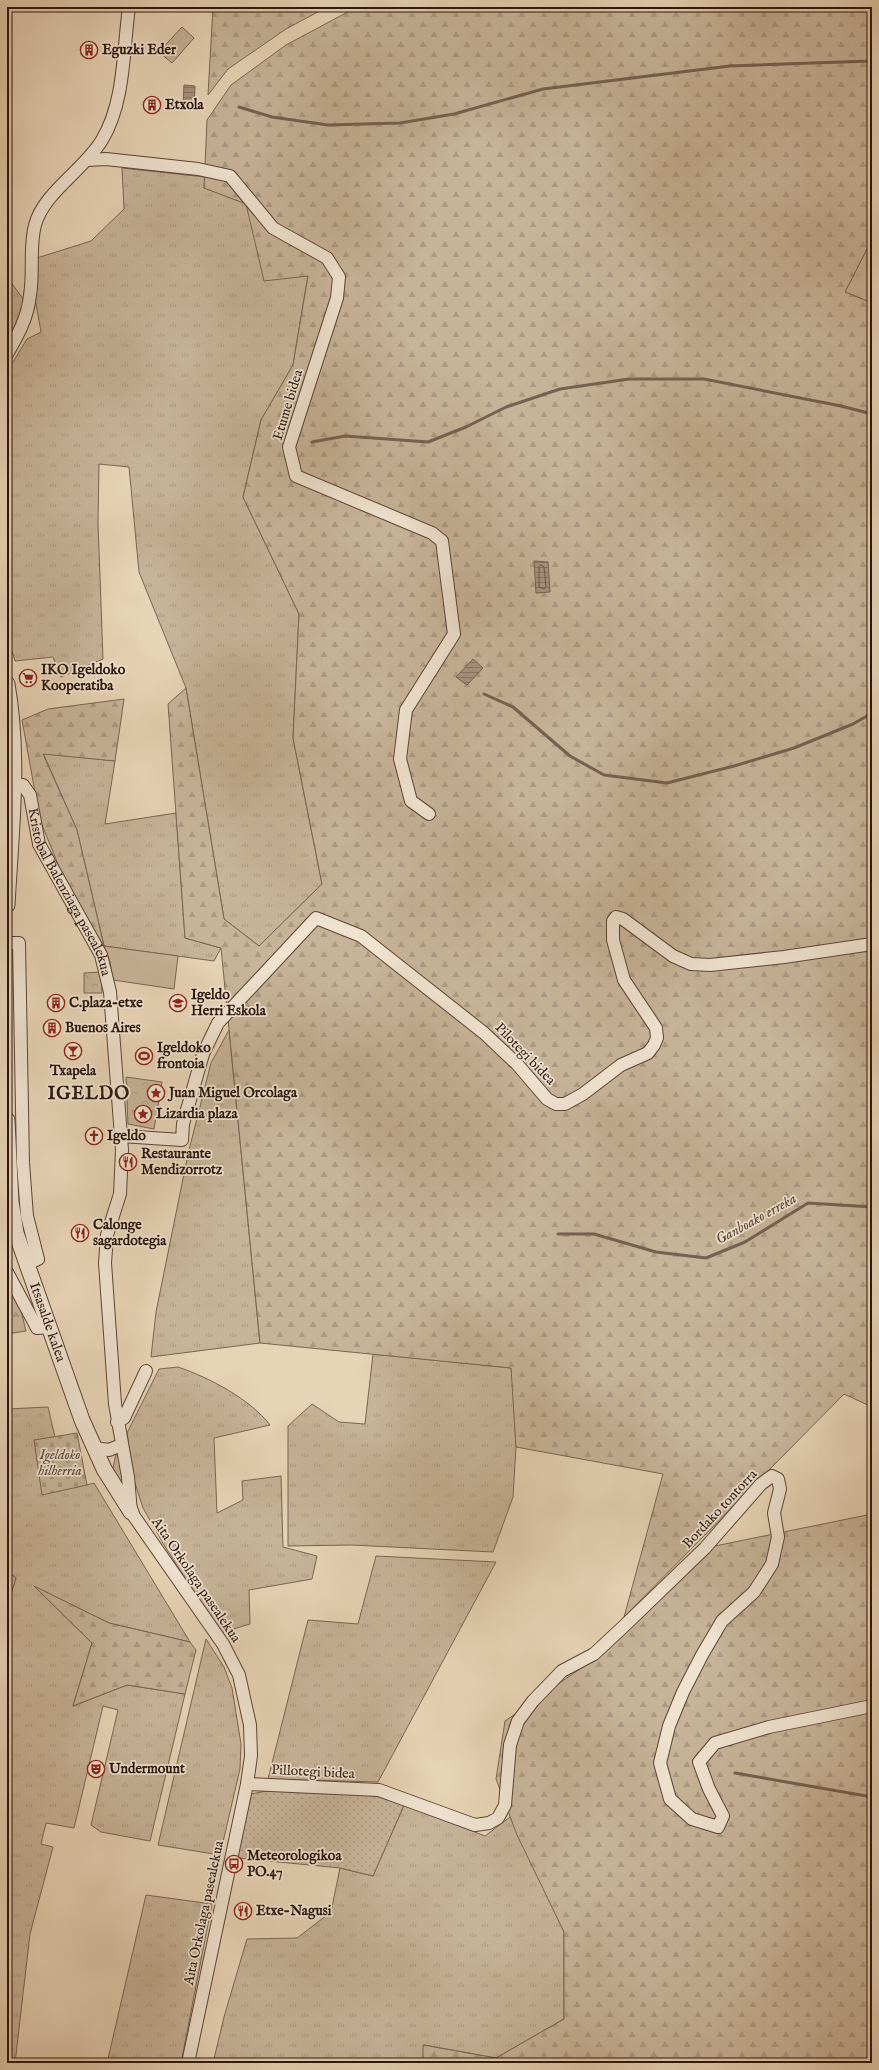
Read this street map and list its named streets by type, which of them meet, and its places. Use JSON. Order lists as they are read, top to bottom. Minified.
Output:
{"streets":{"street":["Etume bidea","Kristobal Balenziaga pasealekua","Pilotegi bidea","Itsasalde kalea","Bordako tontorra","Aita Orkolaga pasealekua","Pillotegi bidea"]},"crossings":[["Kristobal Balenziaga pasealekua","Aita Orkolaga pasealekua"],["Pilotegi bidea","Aita Orkolaga pasealekua"],["Itsasalde kalea","Aita Orkolaga pasealekua"],["Bordako tontorra","Pillotegi bidea"],["Aita Orkolaga pasealekua","Pillotegi bidea"]],"districts":["IGELDO"],"water":["Ganboako erreka"],"parks":["Igeldoko hilherria"],"places":{"building":["Eguzki Eder","Etxola","C.plaza-etxe","Buenos Aires"],"supermarket":["IKO Igeldoko Kooperatiba"],"school or university":["Igeldo Herri Eskola"],"bar":["Txapela"],"sports":["Igeldoko frontoia"],"place":["Juan Miguel Orcolaga","Lizardia plaza"],"church":["Igeldo"],"restaurant":["Restaurante Mendizorrotz","Calonge sagardotegia","Etxe-Nagusi"],"theatre":["Undermount"],"bus stop":["Meteorologikoa PO.47"]}}
